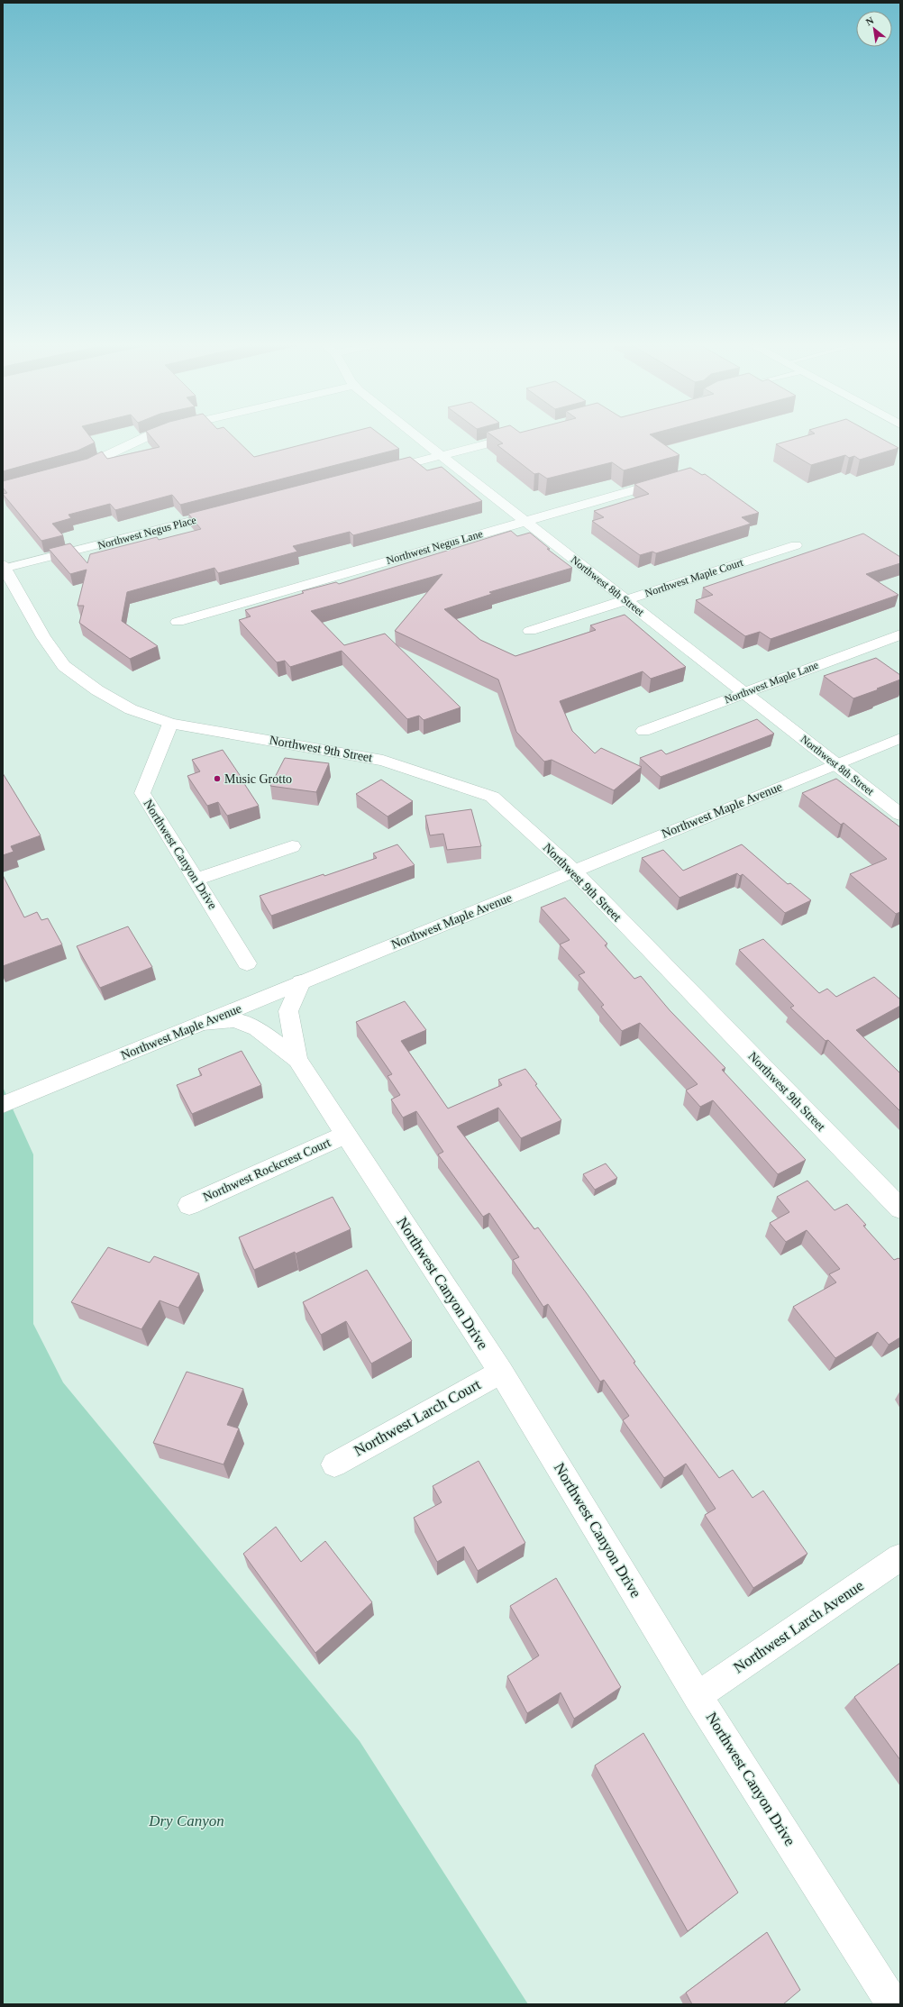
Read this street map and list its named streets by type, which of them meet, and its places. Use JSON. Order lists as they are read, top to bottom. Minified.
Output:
{"streets":{"street":["Northwest Negus Place","Northwest Negus Lane","Northwest Maple Court","Northwest 8th Street","Northwest Maple Lane","Northwest 9th Street","Northwest Maple Avenue","Northwest Canyon Drive","Northwest Rockcrest Court","Northwest Larch Court","Northwest Larch Avenue"]},"crossings":[["Northwest Negus Lane","Northwest 8th Street"],["Northwest Maple Court","Northwest 8th Street"],["Northwest 8th Street","Northwest Maple Lane"],["Northwest 8th Street","Northwest Maple Avenue"],["Northwest 9th Street","Northwest Maple Avenue"],["Northwest 9th Street","Northwest Canyon Drive"],["Northwest Maple Avenue","Northwest Canyon Drive"],["Northwest Canyon Drive","Northwest Rockcrest Court"],["Northwest Canyon Drive","Northwest Larch Court"],["Northwest Canyon Drive","Northwest Larch Avenue"]],"parks":["Dry Canyon"],"places":["Music Grotto"],"north":"top left"}
